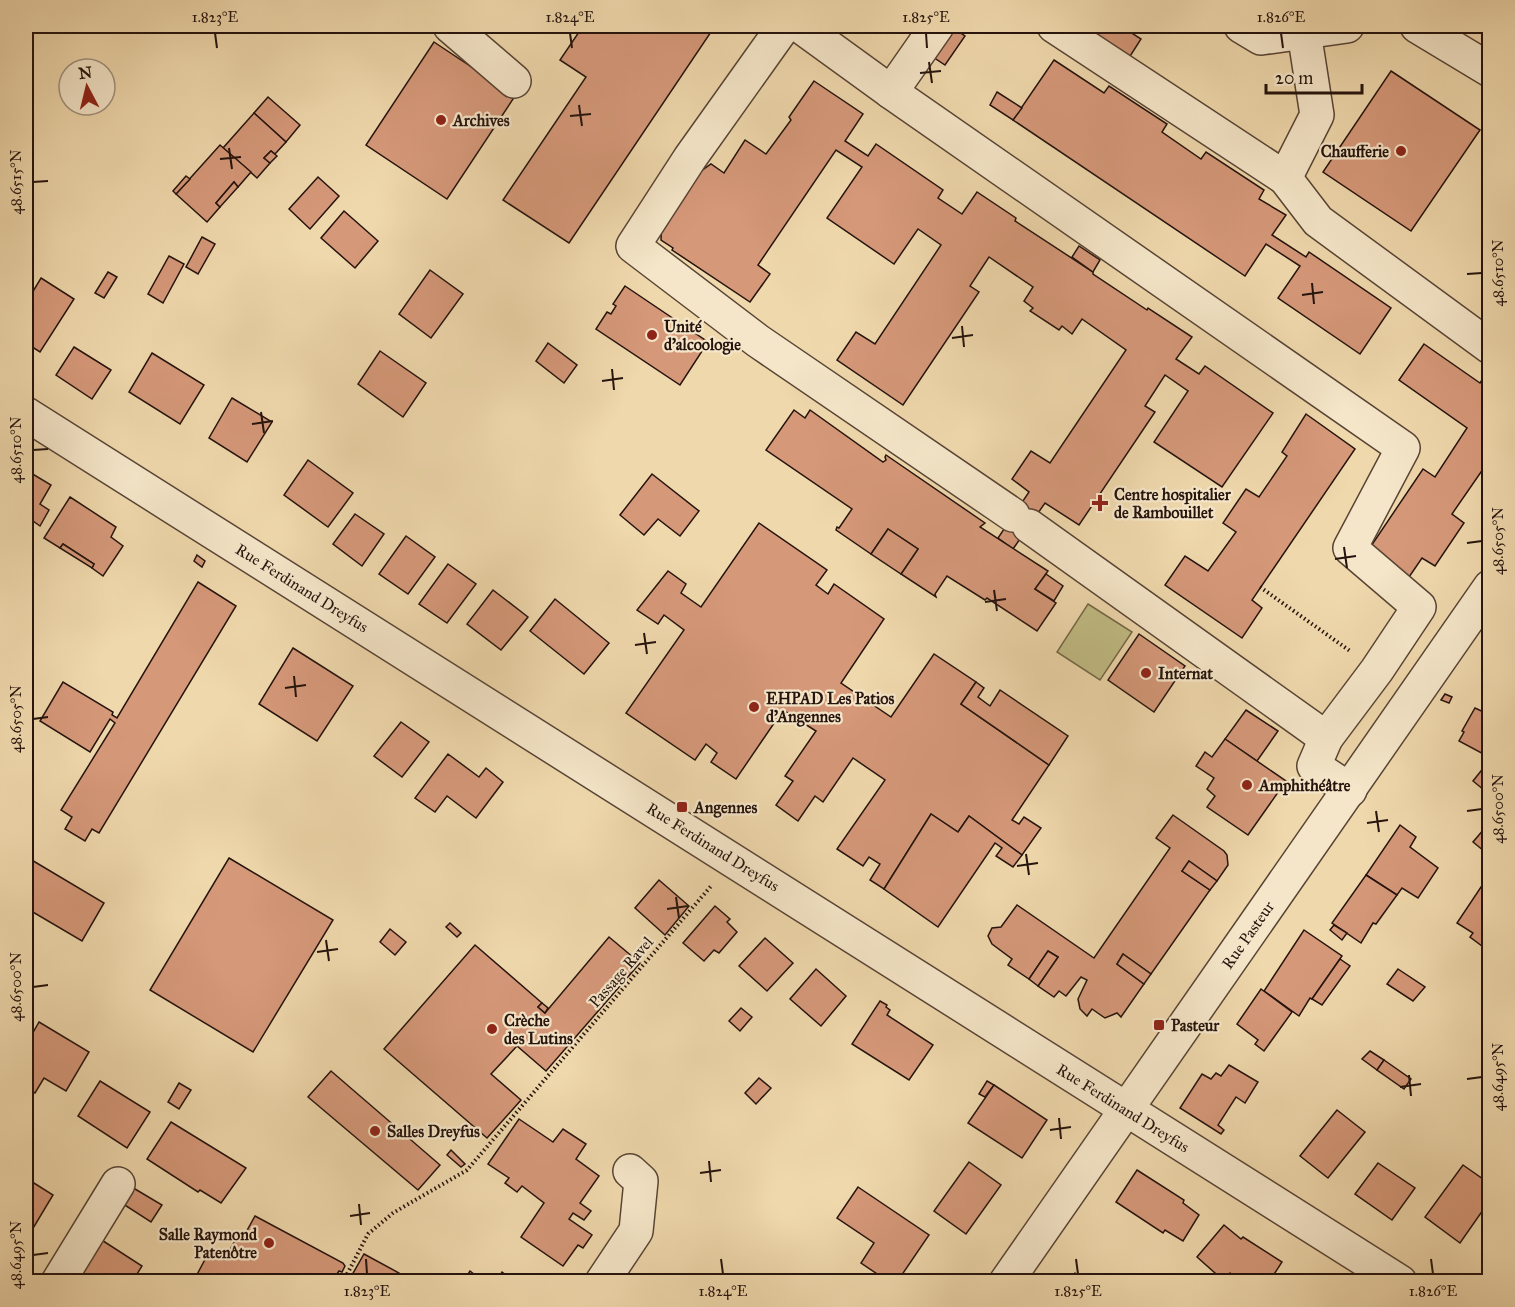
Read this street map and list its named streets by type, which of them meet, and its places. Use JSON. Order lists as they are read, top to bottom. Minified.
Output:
{"streets":{"street":["Rue Ferdinand Dreyfus","Rue Pasteur"],"path":["Passage Ravel"]},"crossings":[["Rue Ferdinand Dreyfus","Rue Pasteur"]],"places":{"other":["Archives","Chaufferie","Unité d'alcoologie","Internat","EHPAD Les Patios d'Angennes","Amphithéâtre","Crèche des Lutins","Salles Dreyfus","Salle Raymond Patenôtre"],"health":["Centre hospitalier de Rambouillet"],"transit":["Angennes","Pasteur"]},"scale_bar":"20 m","north":"top","coordinates":["1.823°E","1.824°E","1.825°E","1.826°E","48.6515°N","48.6510°N","48.6505°N","48.6500°N","48.6495°N"]}
